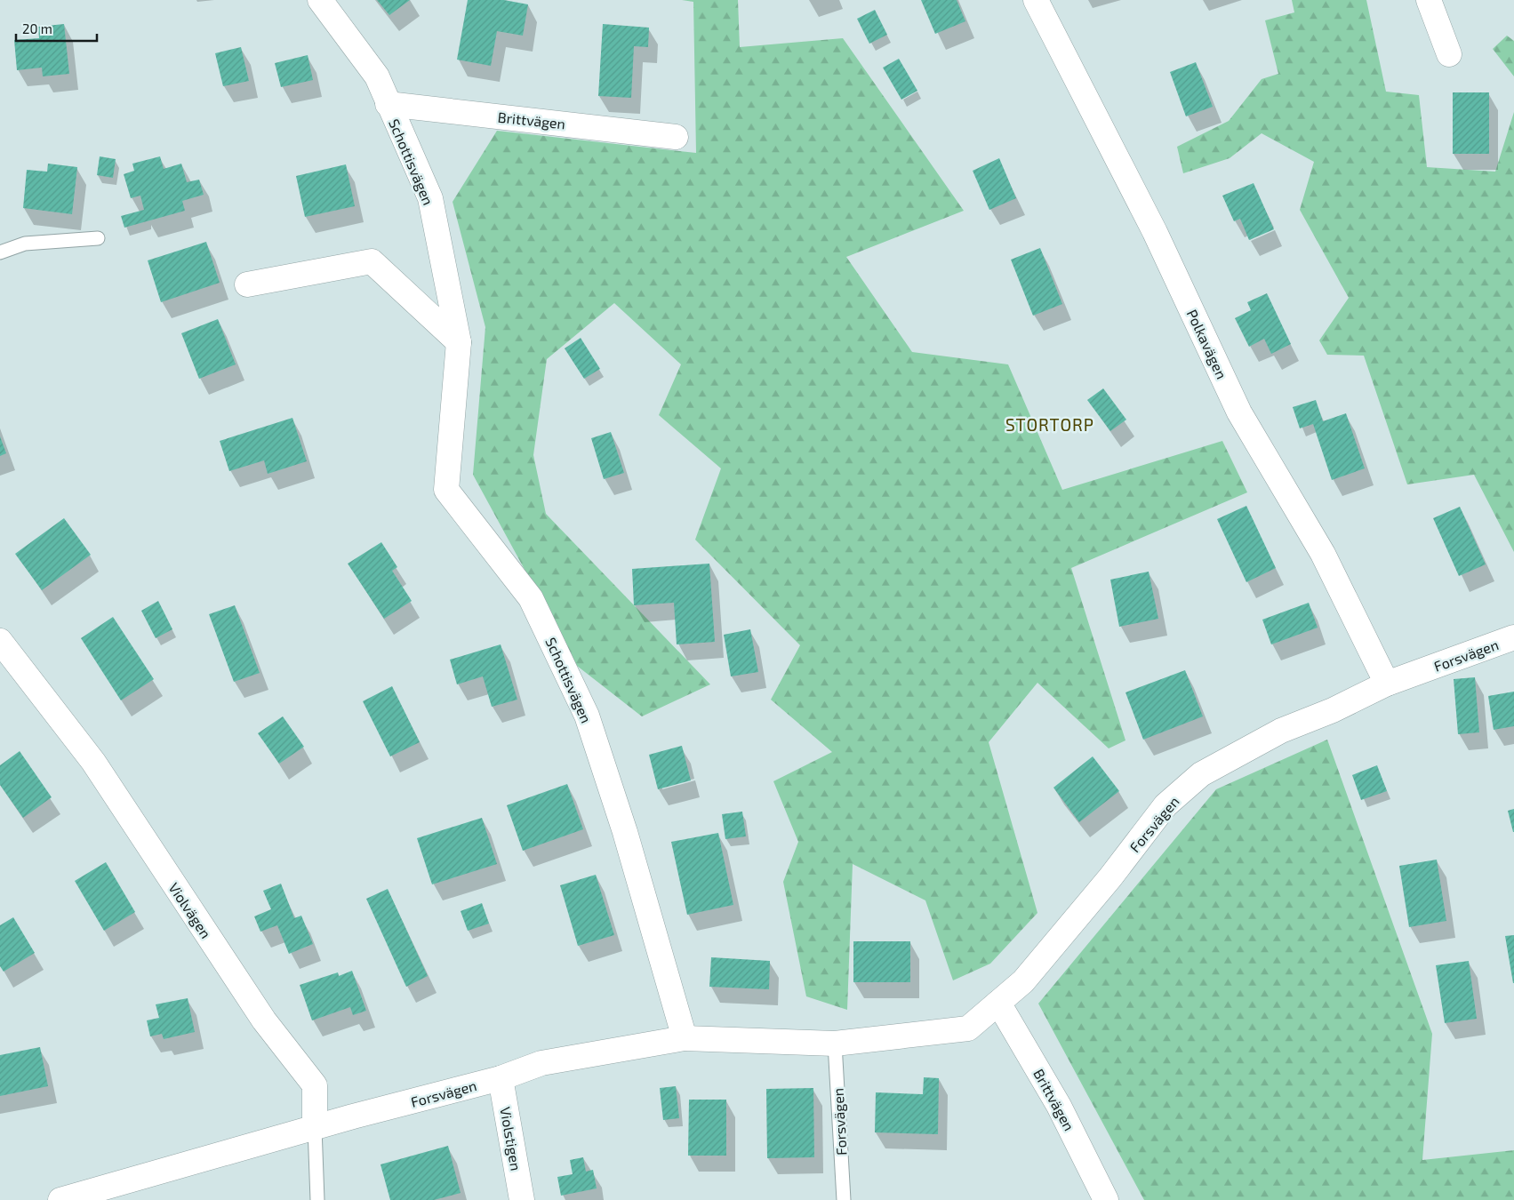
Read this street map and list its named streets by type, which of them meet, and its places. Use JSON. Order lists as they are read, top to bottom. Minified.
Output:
{"streets":{"street":["Brittvägen","Schottisvägen","Polkavägen","Forsvägen","Violvägen","Violstigen"]},"crossings":[["Brittvägen","Schottisvägen"],["Brittvägen","Forsvägen"],["Schottisvägen","Forsvägen"],["Polkavägen","Forsvägen"],["Forsvägen","Violvägen"],["Forsvägen","Violstigen"]],"districts":["STORTORP"],"scale_bar":"20 m"}
